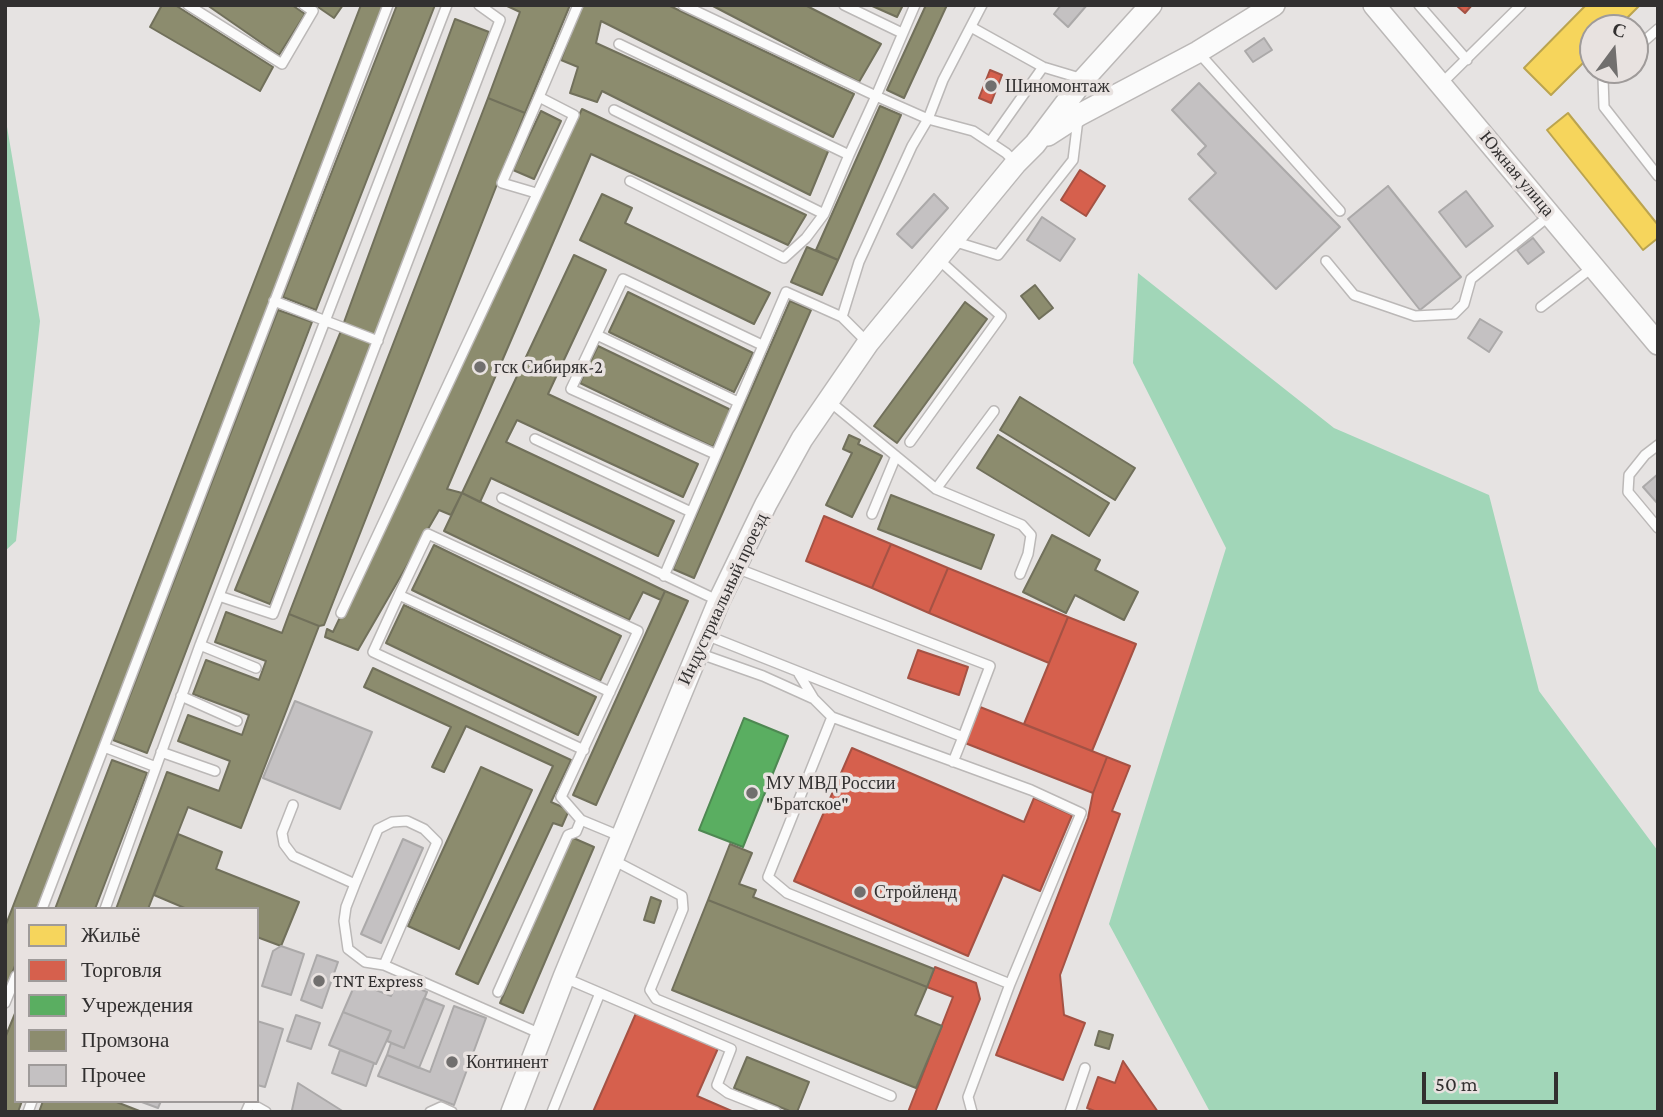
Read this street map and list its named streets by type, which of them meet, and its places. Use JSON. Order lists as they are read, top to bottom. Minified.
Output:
{"streets":{"street":["Южная улица","Индустриальный проезд"]},"places":["Шиномонтаж","гск Сибиряк-2","МУ МВД России \"Братское\"","Стройленд","TNT Express","Континент"],"legend":["Жильё","Торговля","Учреждения","Промзона","Прочее"],"scale_bar":"50 m","north":"top"}
